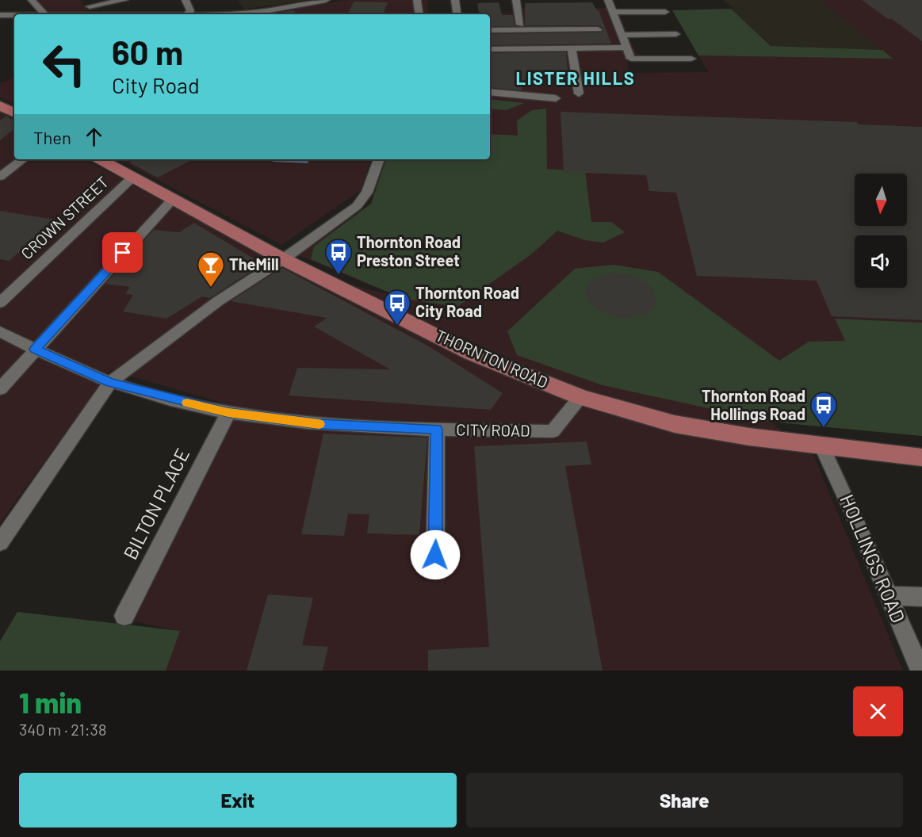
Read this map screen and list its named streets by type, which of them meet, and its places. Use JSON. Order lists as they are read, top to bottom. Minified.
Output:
{"streets":{"main road":["THORNTON ROAD"],"street":["CROWN STREET","CITY ROAD","BILTON PLACE","HOLLINGS ROAD"]},"crossings":[["CROWN STREET","THORNTON ROAD"],["THORNTON ROAD","CITY ROAD"],["THORNTON ROAD","HOLLINGS ROAD"],["CITY ROAD","BILTON PLACE"]],"districts":["LISTER HILLS"],"places":{"bus stop":["Thornton Road Preston Street","Thornton Road City Road","Thornton Road Hollings Road"],"bar":["TheMill"]},"north":"bottom","page":{"turn":["60 m","City Road"],"then":"Then","heading":["1 min","340 m · 21:38"],"buttons":["Exit","Share"]}}
